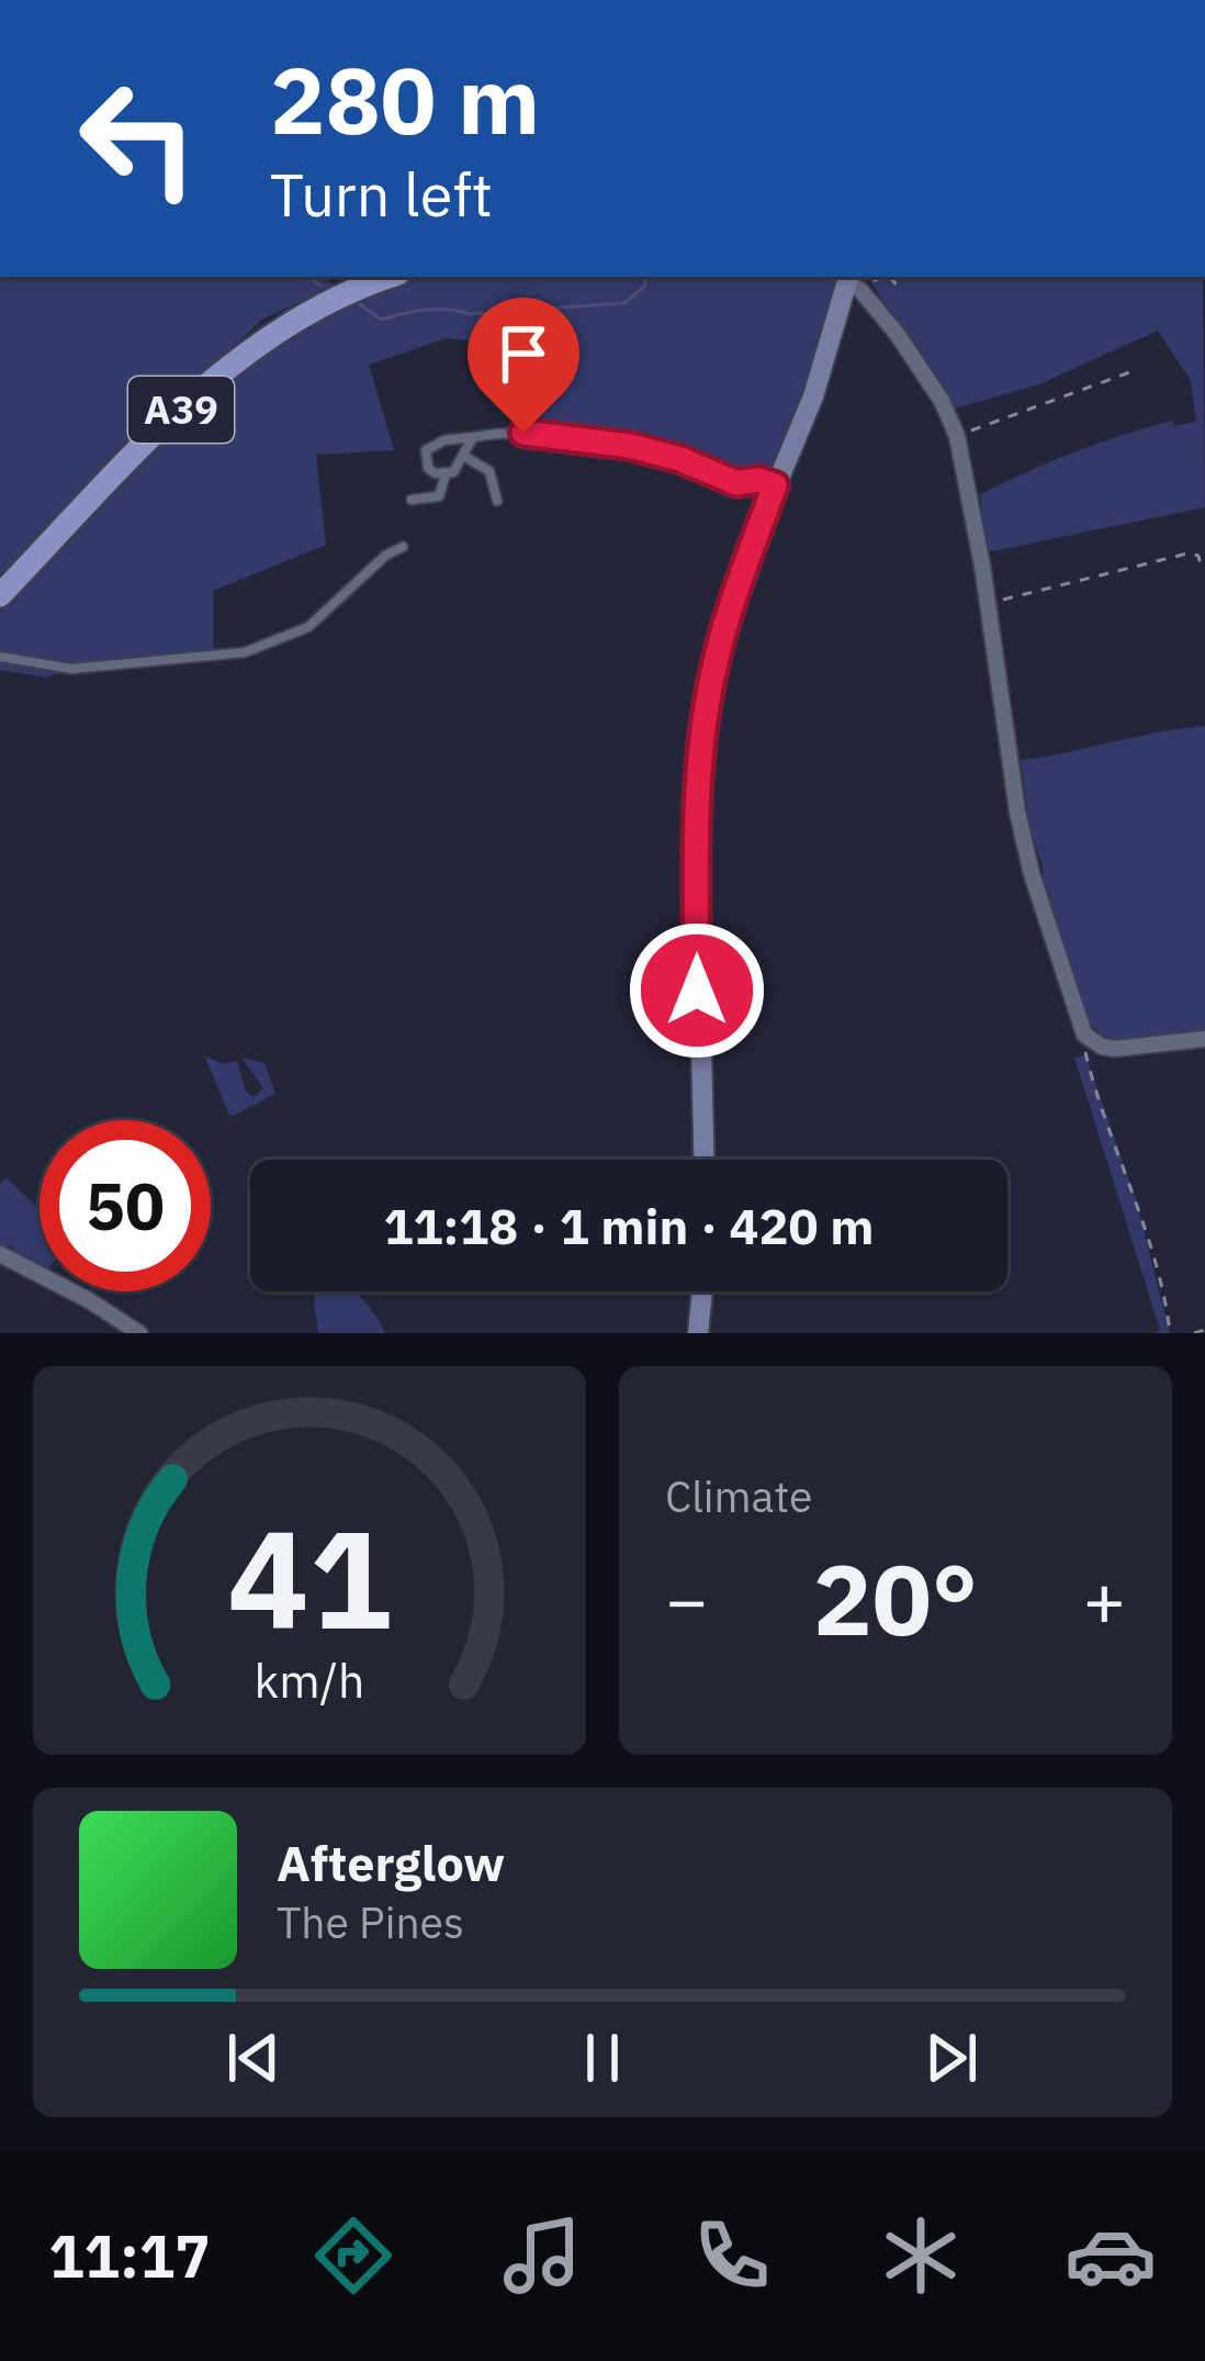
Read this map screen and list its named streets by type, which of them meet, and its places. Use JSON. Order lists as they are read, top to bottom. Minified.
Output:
{"streets":{"main road":["A39"]},"page":{"turn":["280 m","Turn left"],"limit":"50","trip":"11:18 · 1 min · 420 m","tile":"Climate","heat":["−","20°","+"],"song":["Afterglow","The Pines"],"tabs":"11:17","gauge":["41","km/h"]}}
